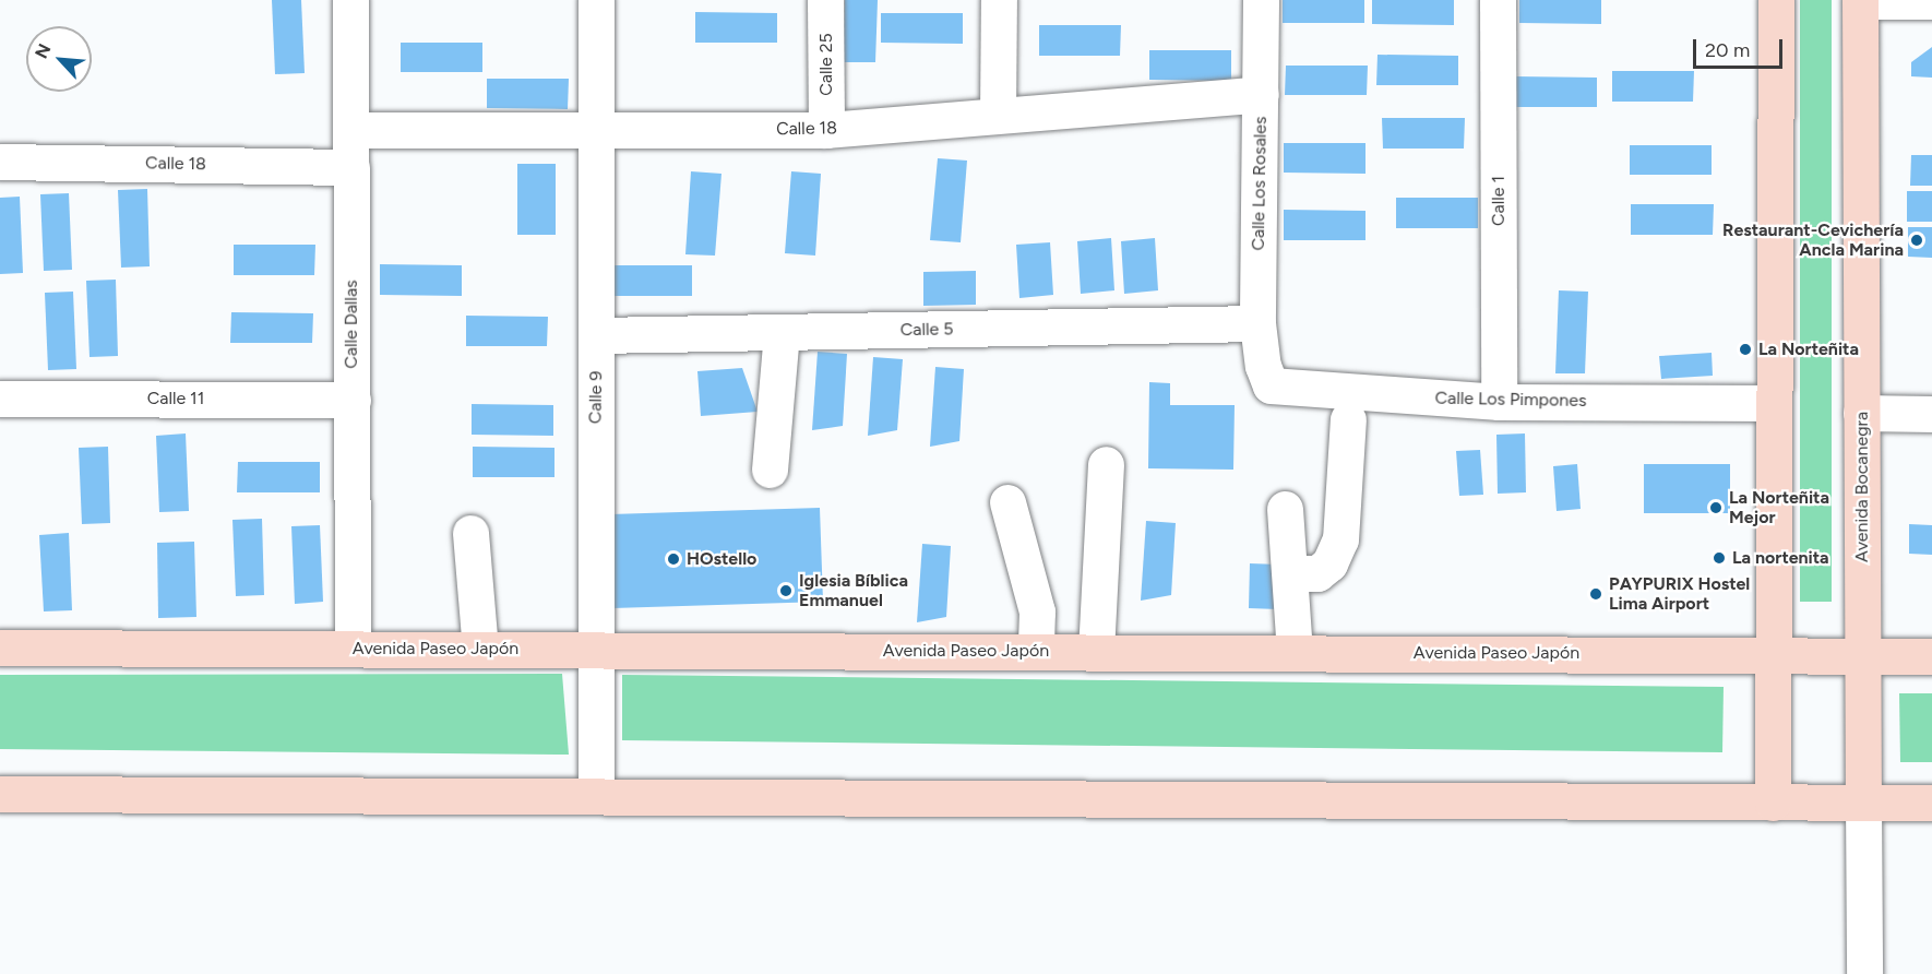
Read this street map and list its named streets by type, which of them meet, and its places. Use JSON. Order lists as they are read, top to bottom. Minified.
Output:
{"streets":{"main road":["Avenida Bocanegra","Avenida Paseo Japón"],"street":["Calle 25","Calle 18","Calle Los Rosales","Calle 1","Calle Dallas","Calle 5","Calle 9","Calle 11","Calle Los Pimpones"]},"crossings":[["Calle 25","Calle 18"],["Calle 18","Calle Los Rosales"],["Calle 18","Calle Dallas"],["Calle 18","Calle 9"],["Calle Los Rosales","Calle 5"],["Calle Los Rosales","Calle Los Pimpones"],["Calle 1","Calle Los Pimpones"],["Calle Dallas","Calle 11"],["Calle Dallas","Avenida Paseo Japón"],["Calle 5","Calle 9"],["Calle 9","Avenida Paseo Japón"],["Avenida Bocanegra","Avenida Paseo Japón"]],"places":["Restaurant-Cevichería Ancla Marina","La Norteñita","La Norteñita Mejor","La nortenita","HOstello","Iglesia Bíblica Emmanuel","PAYPURIX Hostel Lima Airport"],"scale_bar":"20 m","north":"top left"}
